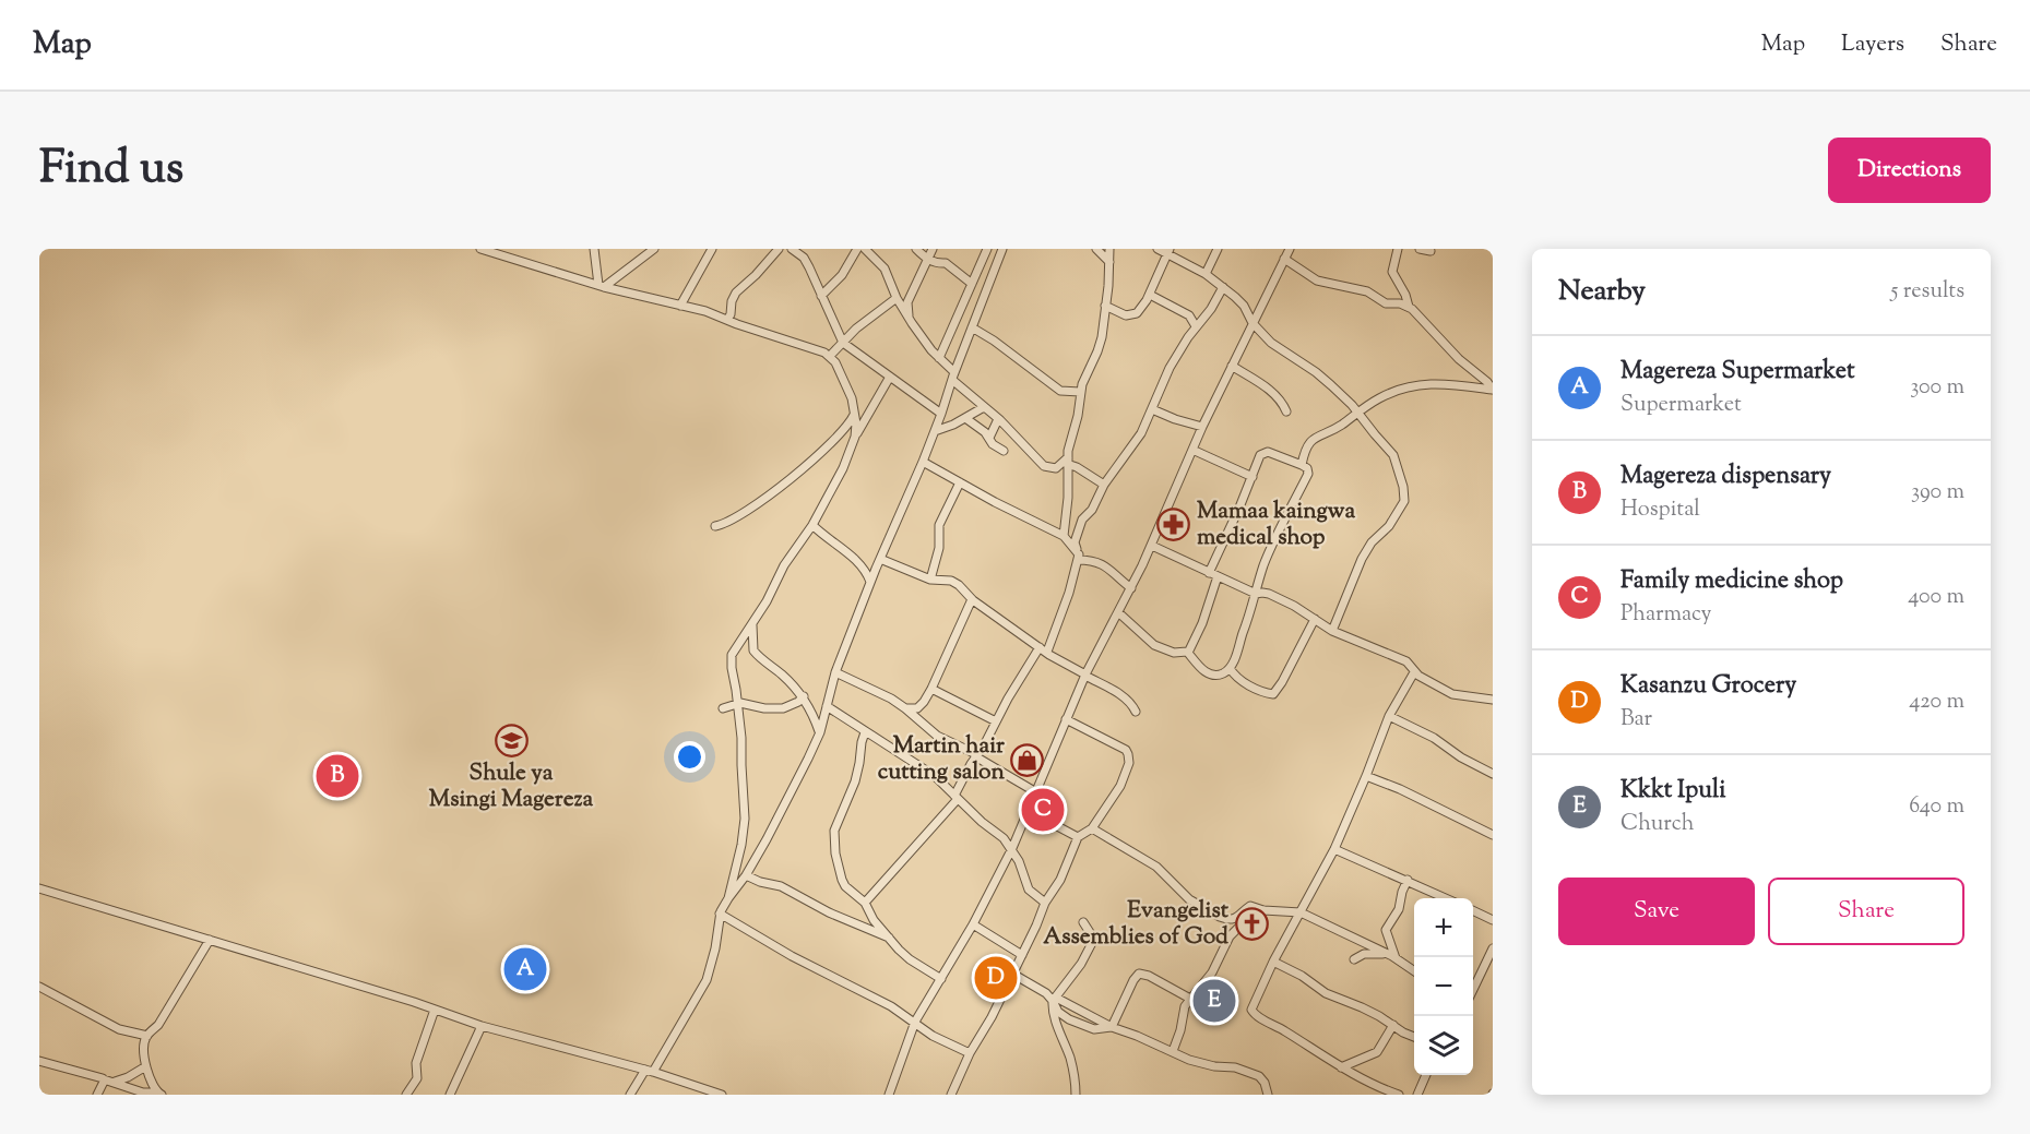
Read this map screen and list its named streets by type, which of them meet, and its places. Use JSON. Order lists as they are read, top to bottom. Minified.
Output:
{"places":{"pharmacy":["Mamaa kaingwa medical shop"],"school or university":["Shule ya Msingi Magereza"],"shop":["Martin hair cutting salon"],"church":["Evangelist Assemblies of God"]},"page":{"header":"Map","nav":["Map","Layers","Share"],"title":"Find us","buttons":["Directions",["Save","Share"]],"heading":["Nearby","5 results"],"list":[{"mark":"A","name":"Magereza Supermarket","note":"Supermarket","value":"300 m"},{"mark":"B","name":"Magereza dispensary","note":"Hospital","value":"390 m"},{"mark":"C","name":"Family medicine shop","note":"Pharmacy","value":"400 m"},{"mark":"D","name":"Kasanzu Grocery","note":"Bar","value":"420 m"},{"mark":"E","name":"Kkkt Ipuli","note":"Church","value":"640 m"}],"pins":["B","C","A","D","E"],"map_buttons":["+","−"]}}
